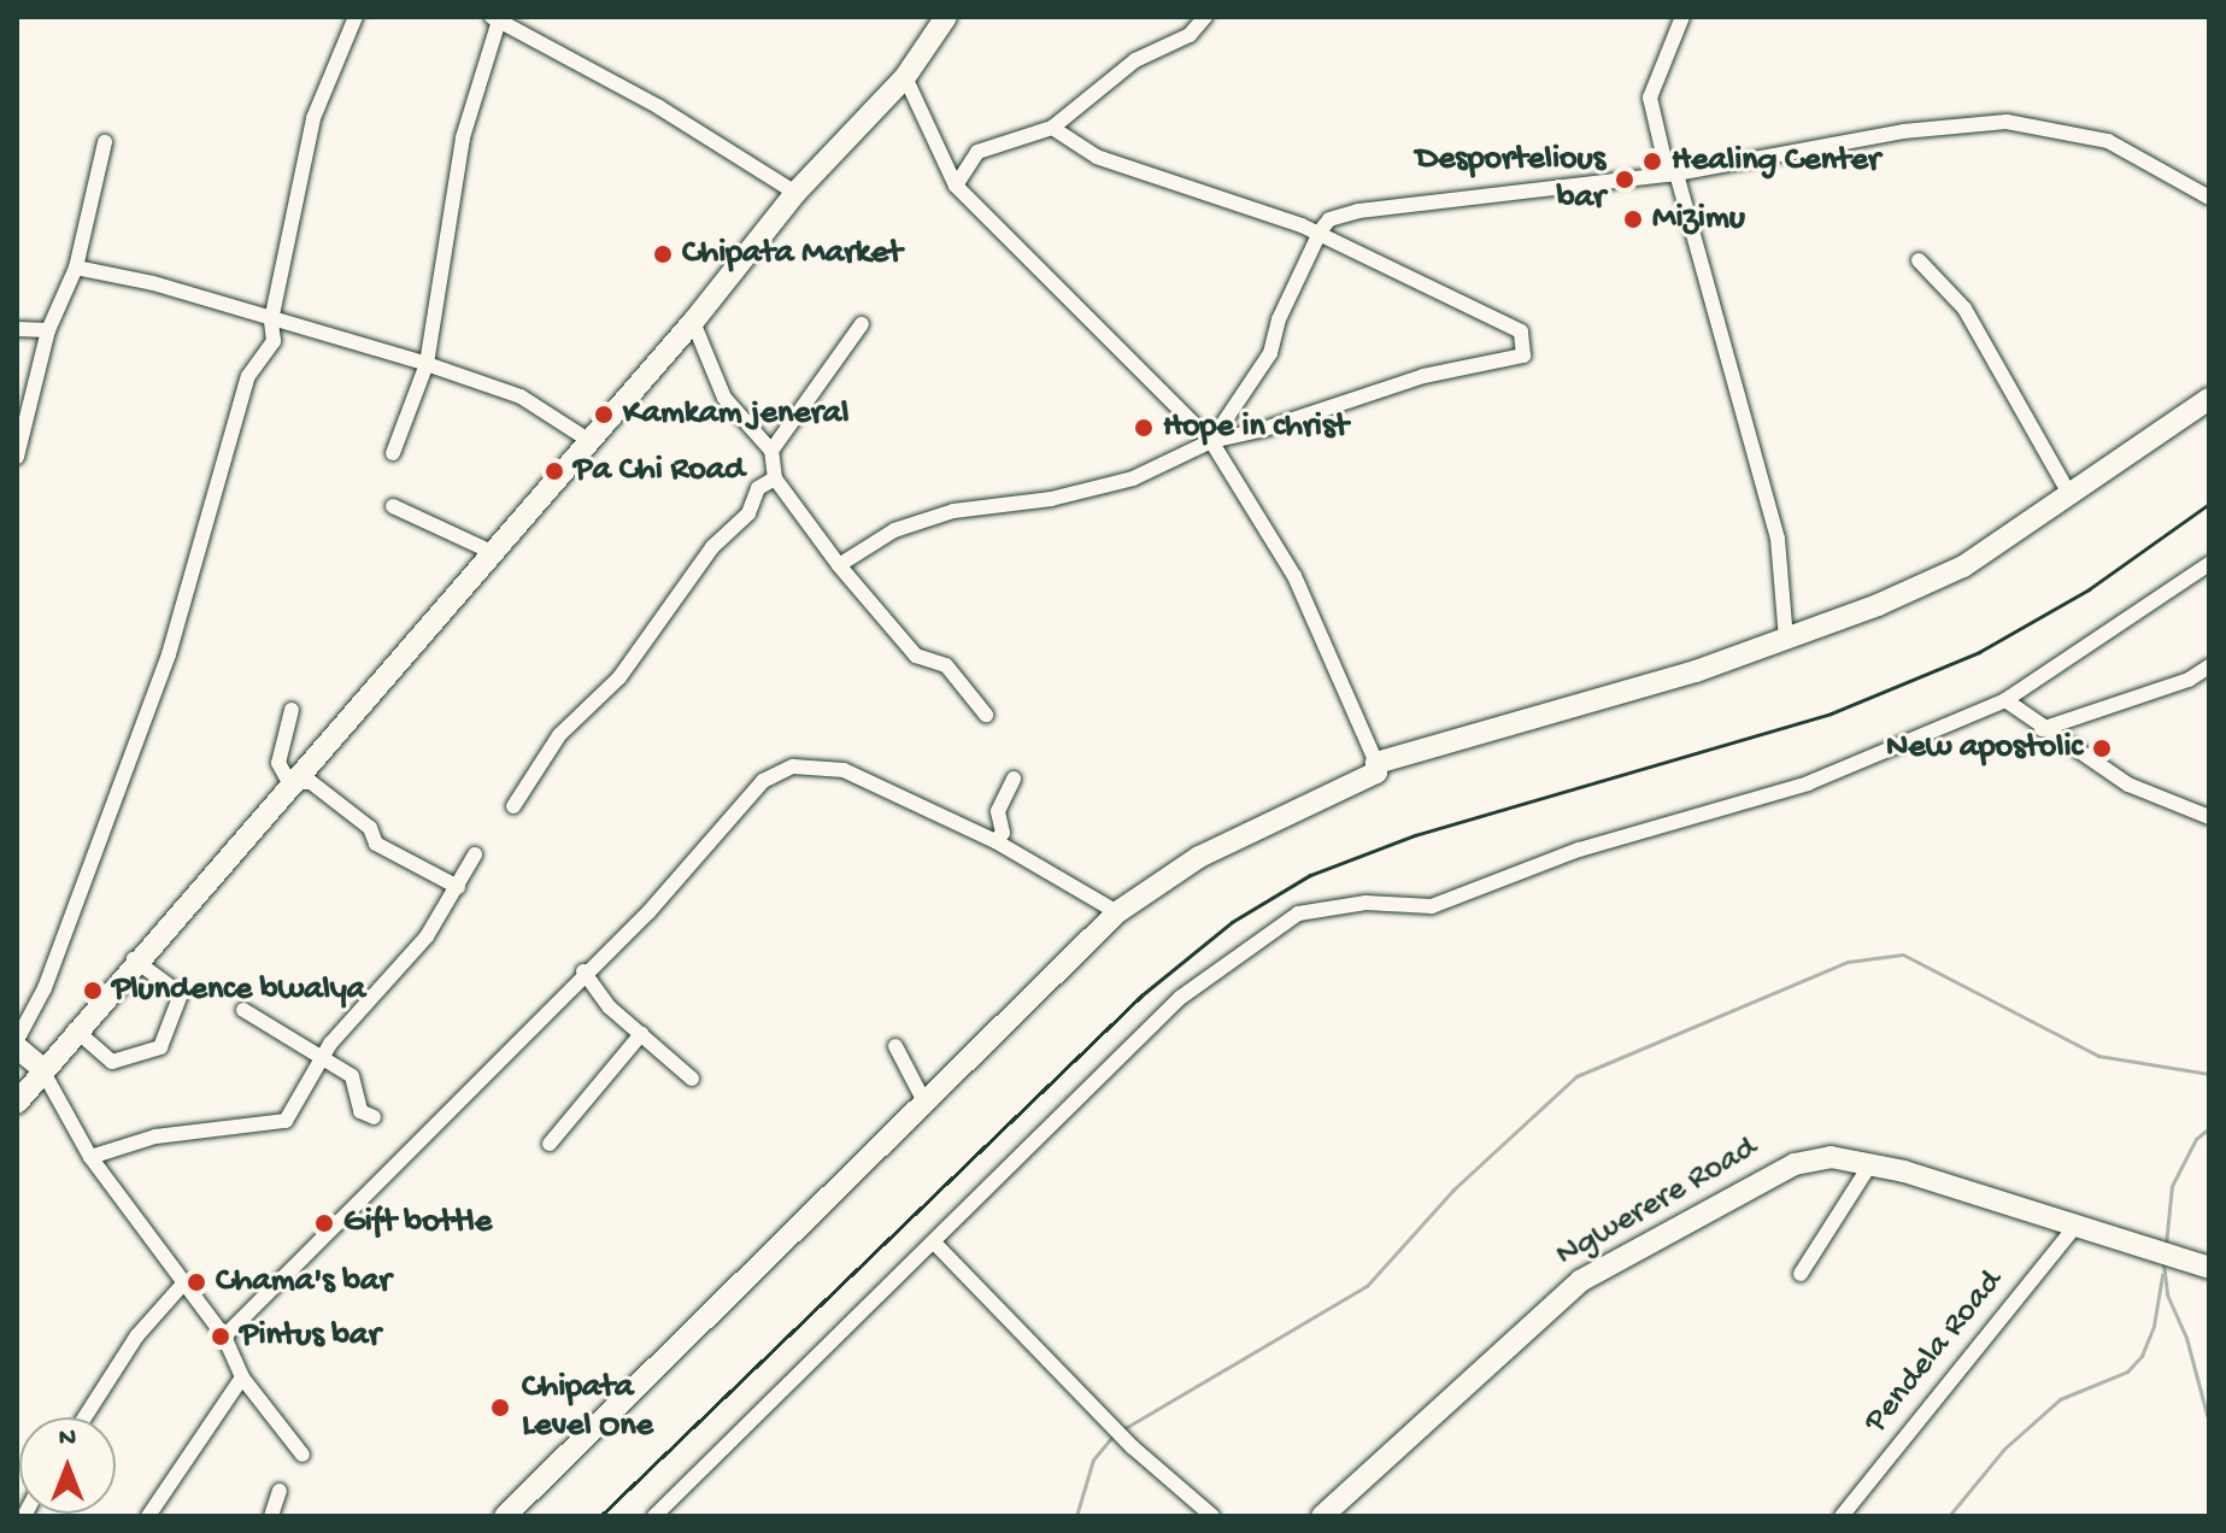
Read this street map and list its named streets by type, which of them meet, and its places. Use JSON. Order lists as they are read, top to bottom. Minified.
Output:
{"streets":{"street":["Ngwerere Road","Pendela Road"]},"crossings":[["Ngwerere Road","Pendela Road"]],"places":["Healing Center","Desportelious bar","Mizimu","Chipata Market","Kamkam jeneral","Hope in christ","Pa Chi Road","New apostolic","Plundence bwalya","Gift bottle","Chama's bar","Pintus bar","Chipata Level One"],"north":"top"}
